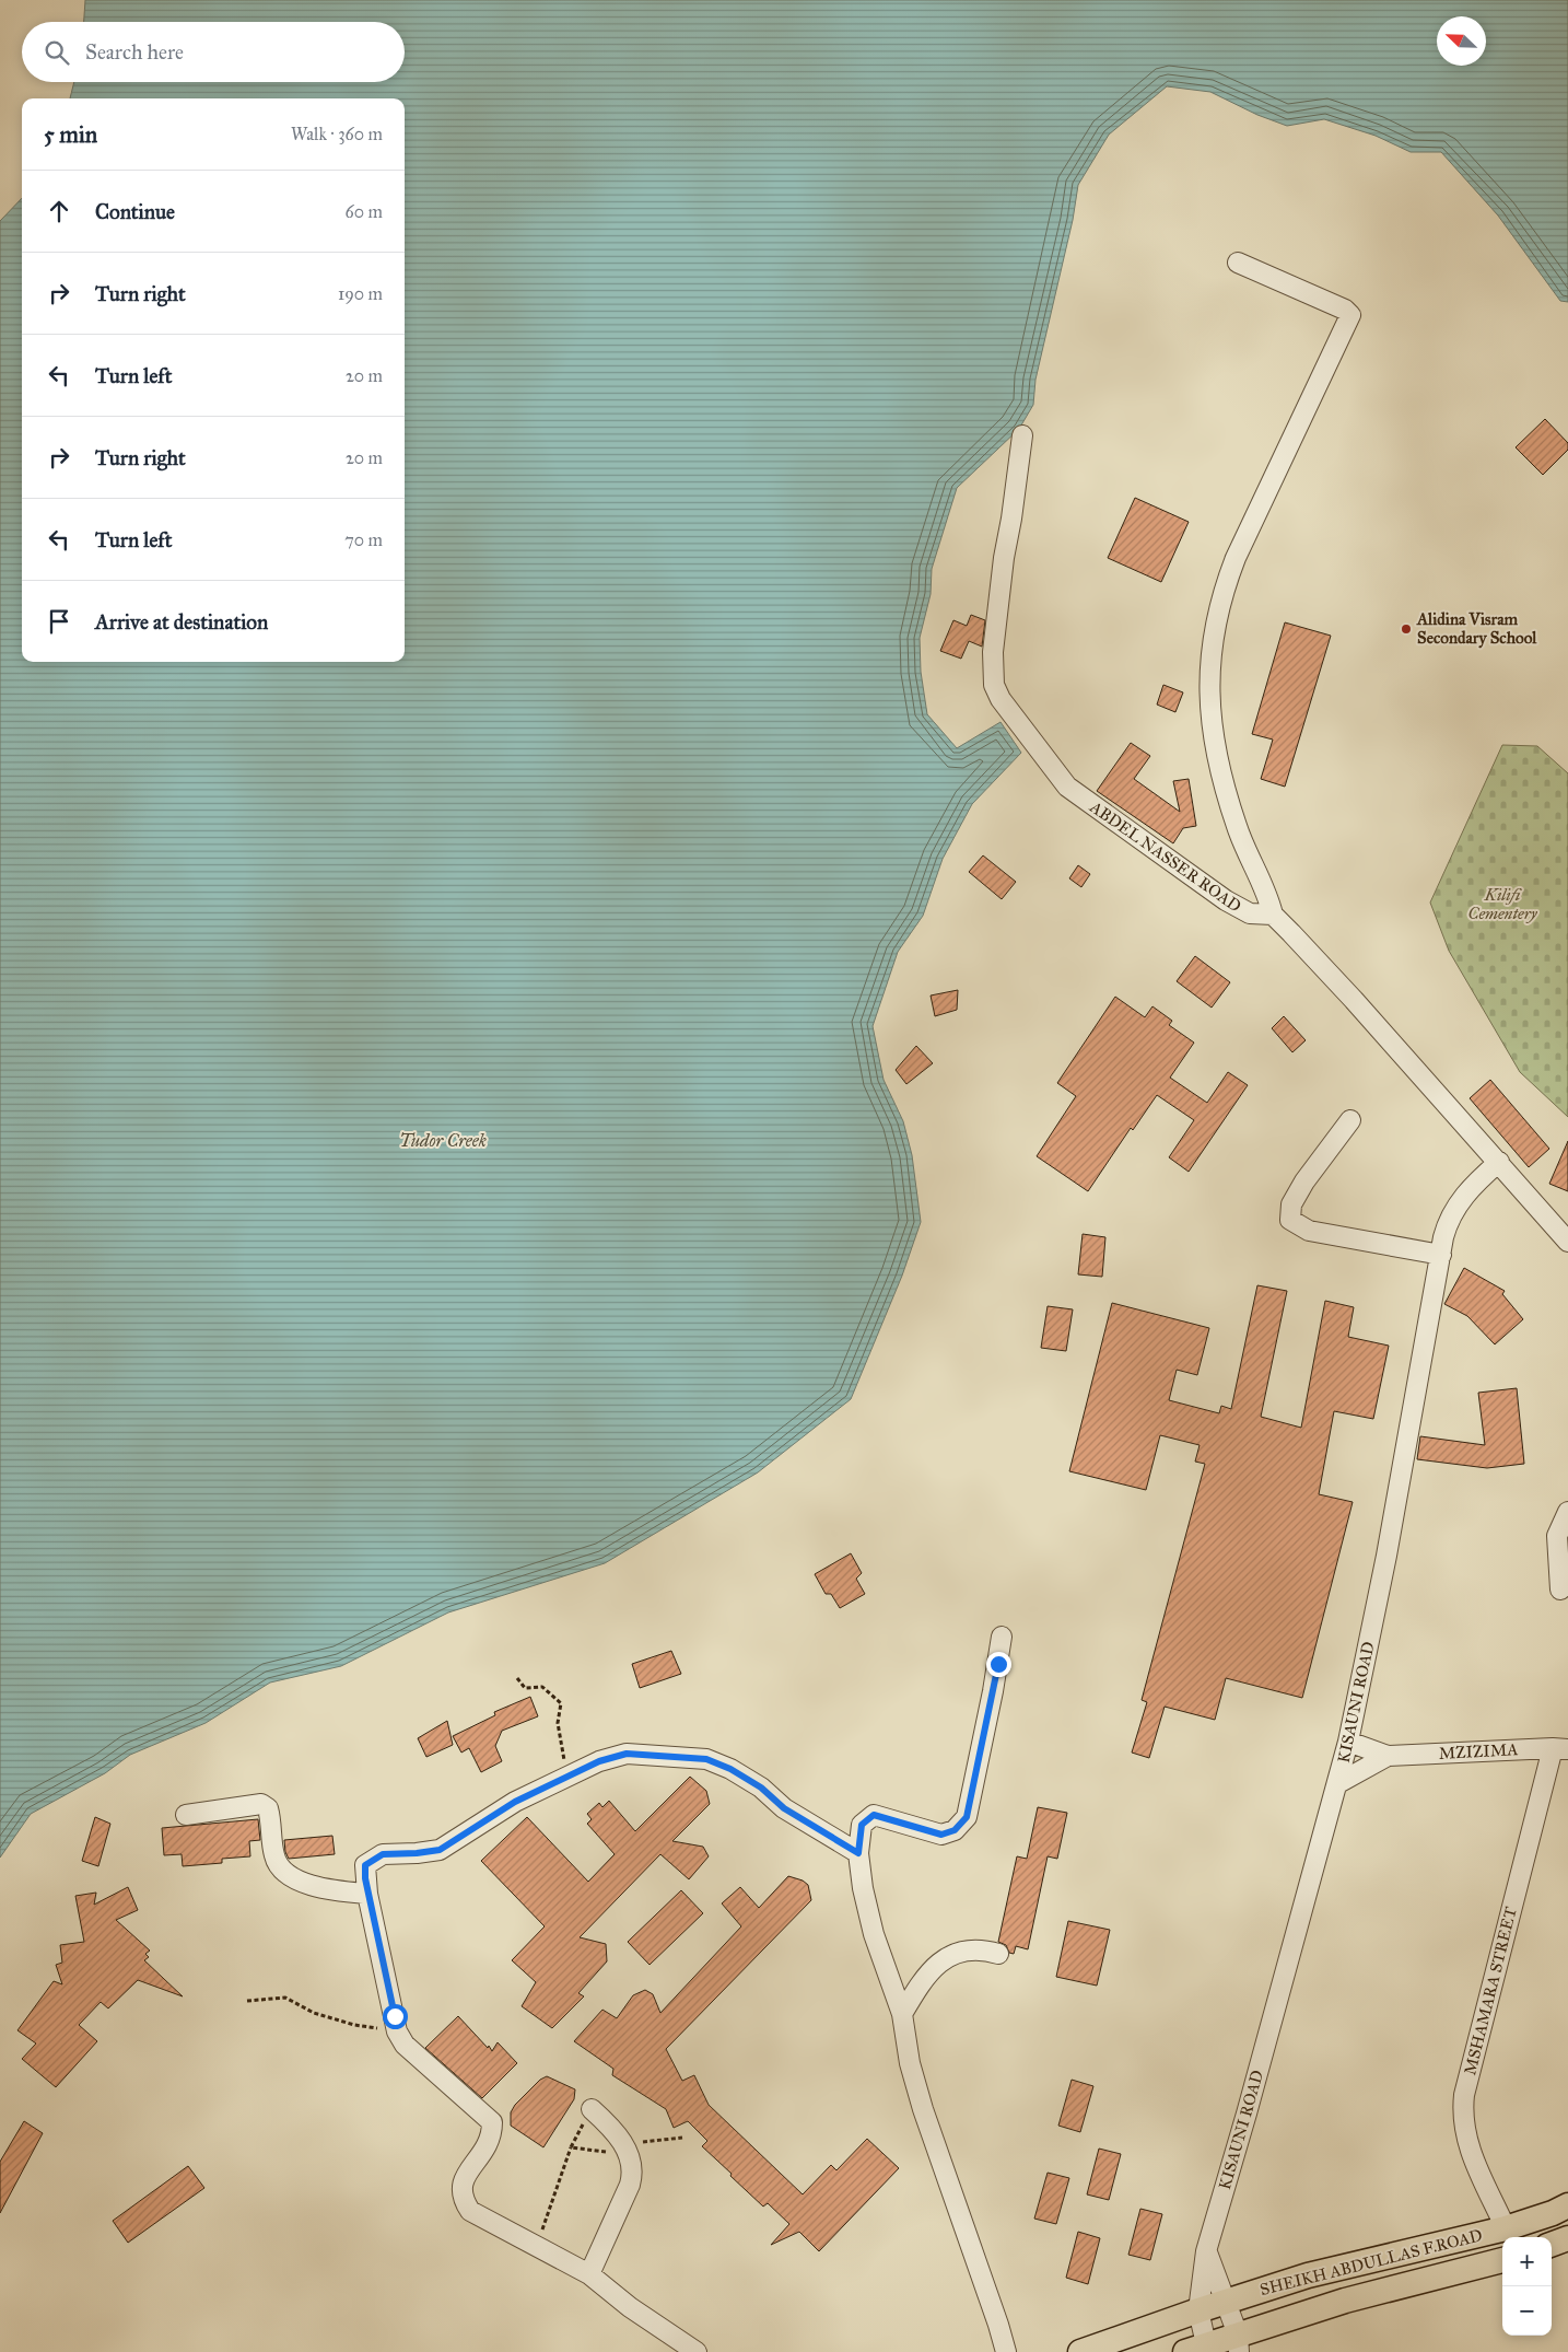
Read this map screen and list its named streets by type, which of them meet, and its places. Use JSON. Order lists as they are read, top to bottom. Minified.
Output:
{"streets":{"main road":["SHEIKH ABDULLAS F.ROAD"],"street":["ABDEL NASSER ROAD","KISAUNI ROAD","MZIZIMA","MSHAMARA STREET"]},"crossings":[["KISAUNI ROAD","SHEIKH ABDULLAS F.ROAD"],["MZIZIMA","MSHAMARA STREET"],["MSHAMARA STREET","SHEIKH ABDULLAS F.ROAD"]],"water":["Tudor Creek"],"parks":["Kilifi Cementery"],"places":["Alidina Visram Secondary School"],"north":"top left","page":{"search":"Search here","heading":["5 min","Walk · 360 m"],"list":[["Continue","60 m"],["Turn right","190 m"],["Turn left","20 m"],["Turn right","20 m"],["Turn left","70 m"],"Arrive at destination"],"map_buttons":["+","−"]}}
